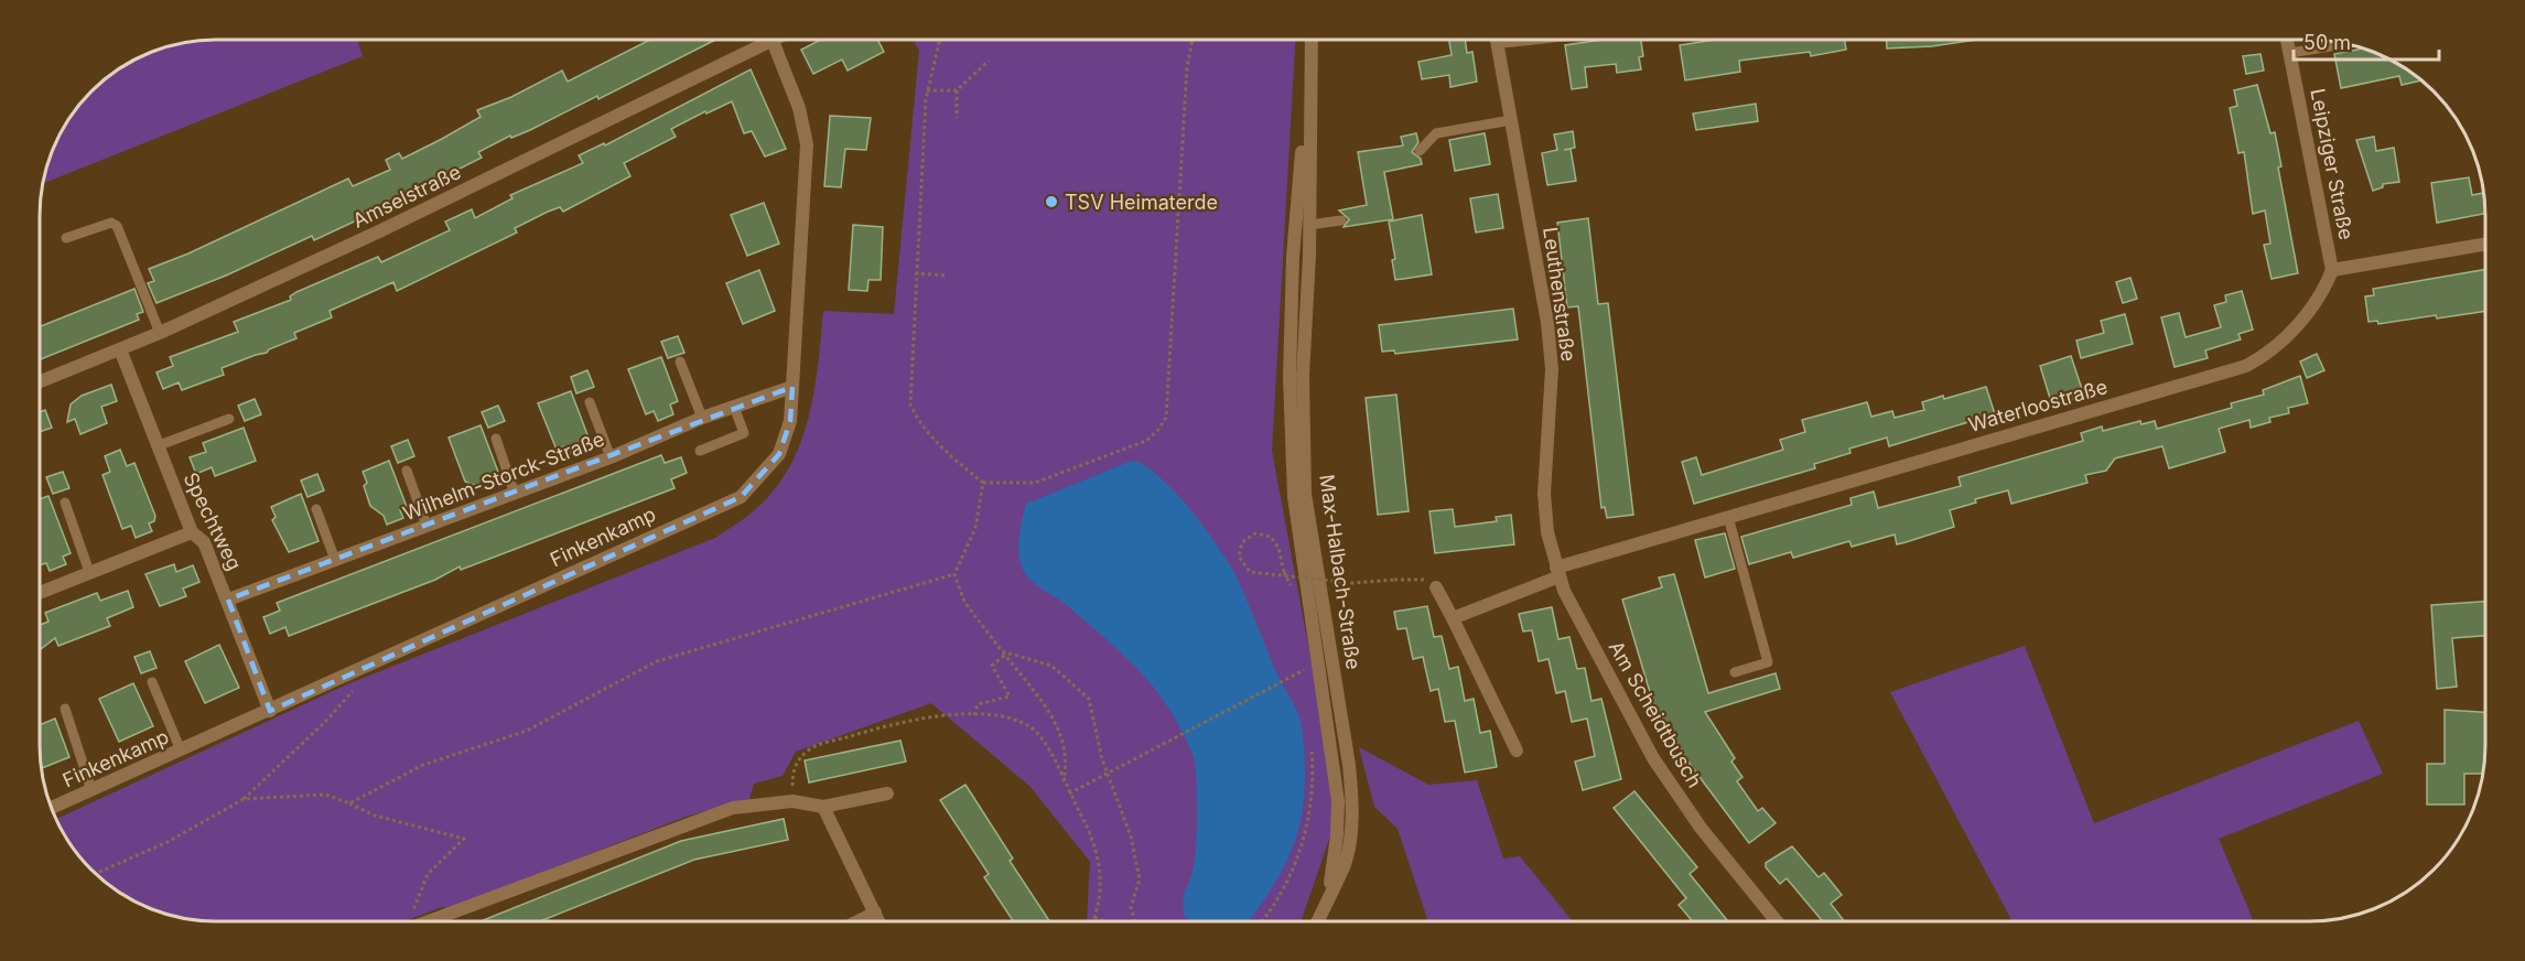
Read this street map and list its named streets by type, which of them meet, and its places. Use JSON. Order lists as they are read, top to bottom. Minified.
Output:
{"streets":{"street":["Leipziger Straße","Amselstraße","Leuthenstraße","Waterloostraße","Wilhelm-Storck-Straße","Spechtweg","Finkenkamp","Max-Halbach-Straße","Am Scheidtbusch"]},"crossings":[["Leipziger Straße","Waterloostraße"],["Amselstraße","Spechtweg"],["Amselstraße","Finkenkamp"],["Leuthenstraße","Waterloostraße"],["Leuthenstraße","Am Scheidtbusch"],["Waterloostraße","Am Scheidtbusch"],["Wilhelm-Storck-Straße","Spechtweg"],["Wilhelm-Storck-Straße","Finkenkamp"],["Spechtweg","Finkenkamp"]],"places":["TSV Heimaterde"],"scale_bar":"50 m"}
